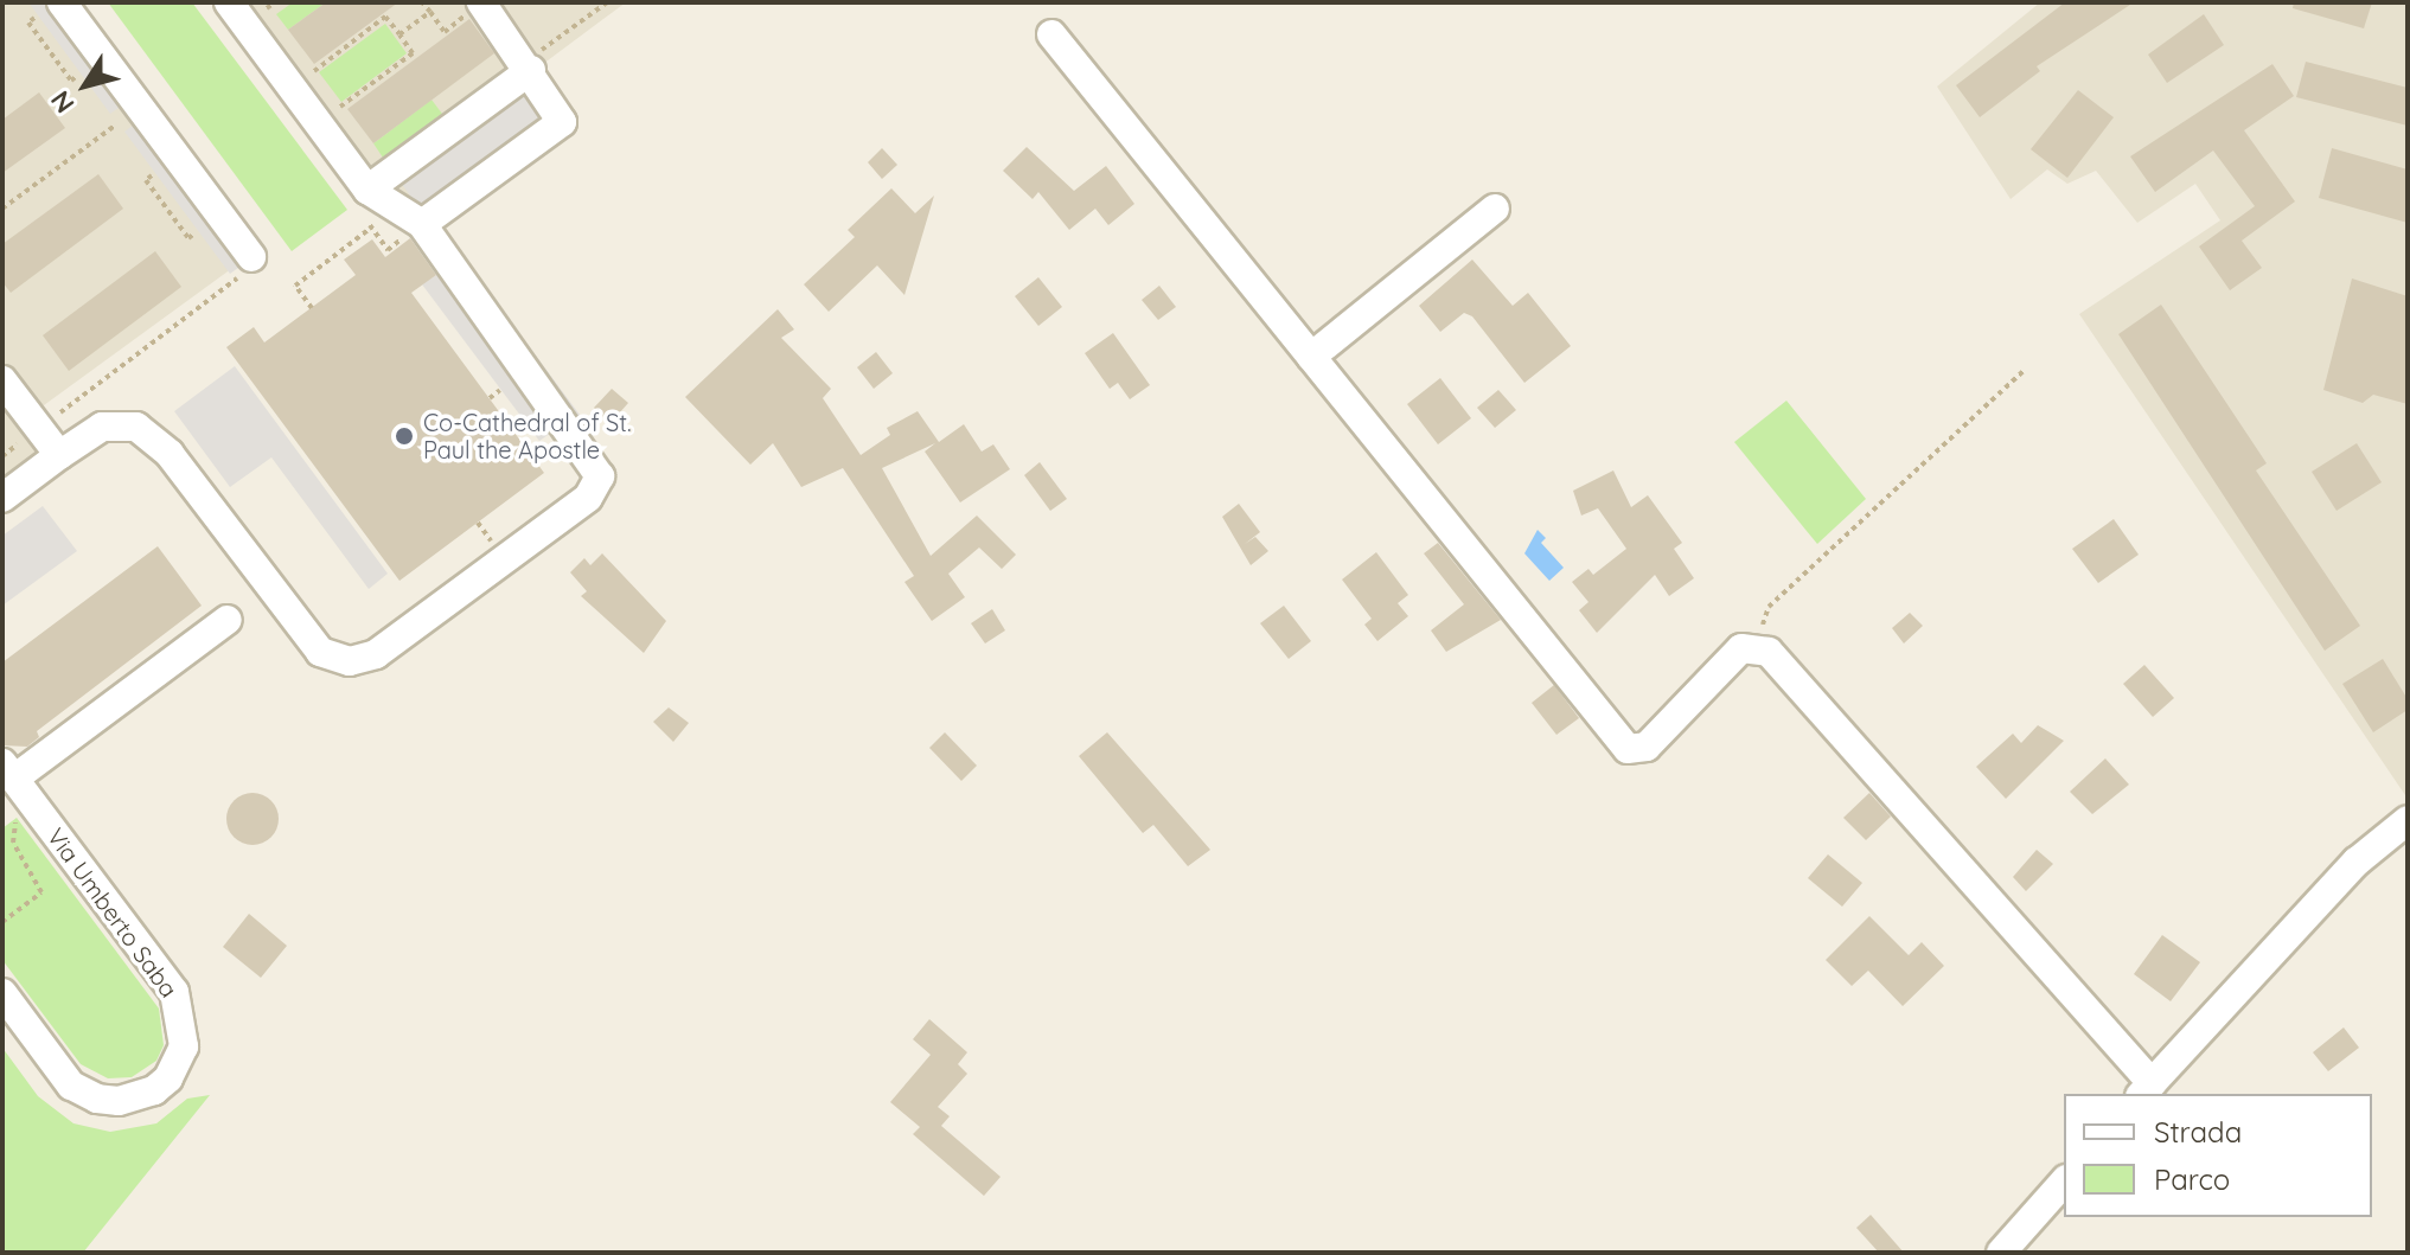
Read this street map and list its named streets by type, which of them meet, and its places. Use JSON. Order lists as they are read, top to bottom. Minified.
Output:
{"streets":{"street":["Via Umberto Saba"]},"places":["Co-Cathedral of St. Paul the Apostle"],"legend":["Strada","Parco"],"north":"bottom left"}
